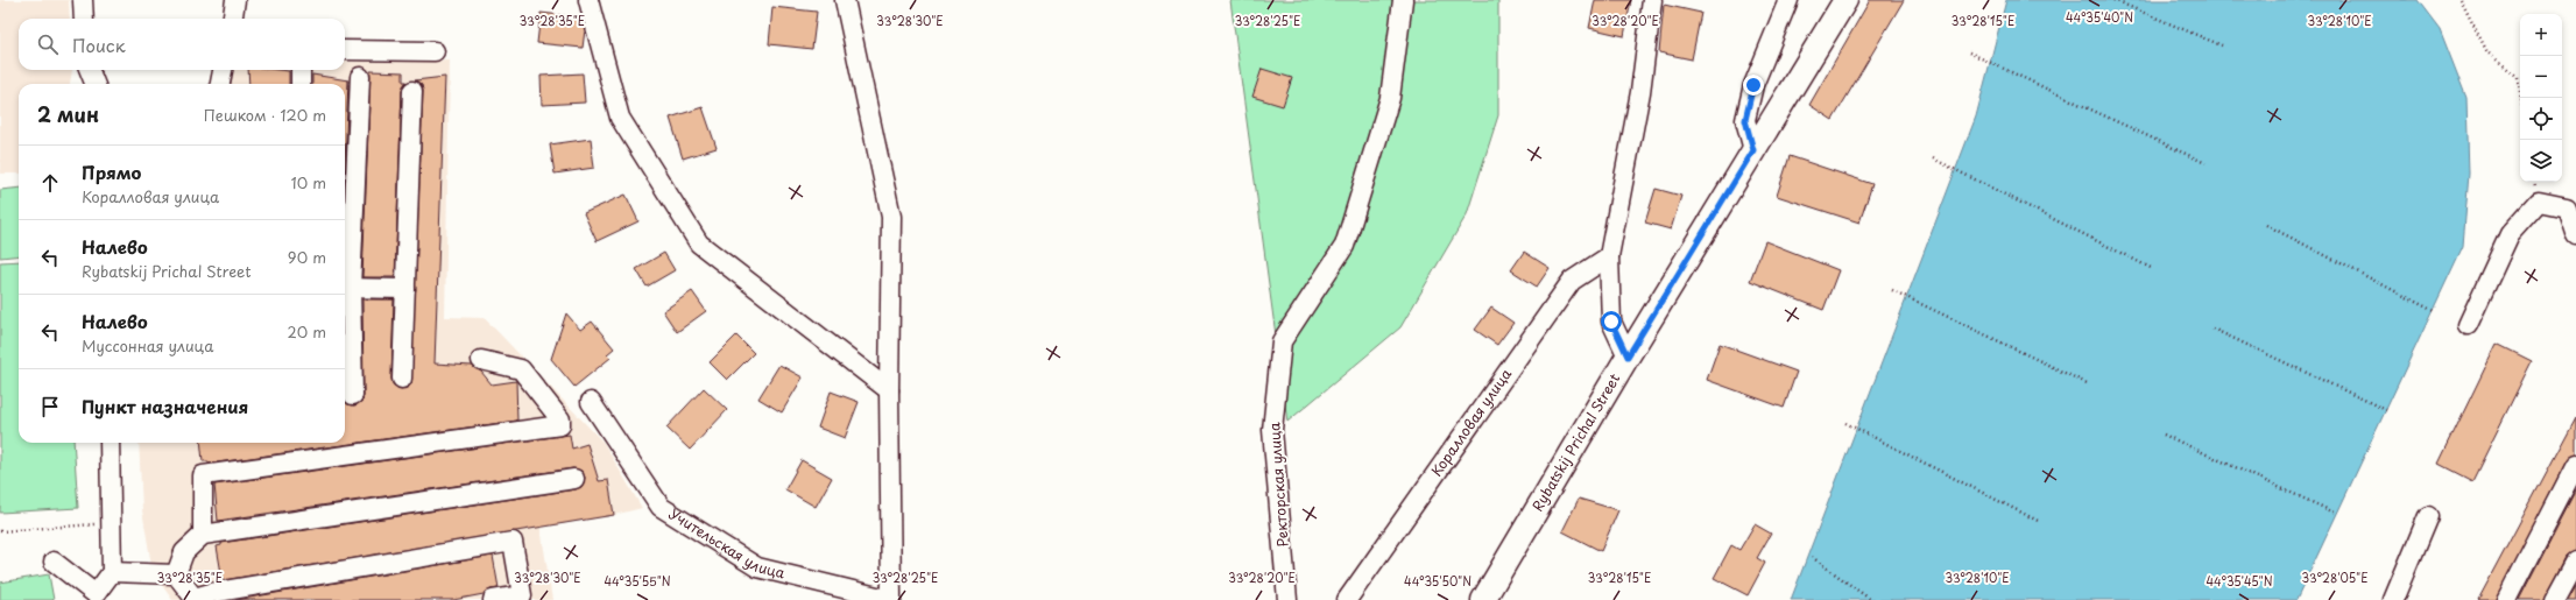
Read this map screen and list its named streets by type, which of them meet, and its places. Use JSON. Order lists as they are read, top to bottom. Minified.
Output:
{"streets":{"main road":["Rybatskij Prichal Street"],"street":["Коралловая улица","Ректорская улица","Учительская улица"]},"page":{"map_buttons":["+","−"],"search":"Поиск","heading":["2 мин","Пешком · 120 m"],"list":[["Прямо","Коралловая улица","10 m"],["Налево","Rybatskij Prichal Street","90 m"],["Налево","Муссонная улица","20 m"],"Пункт назначения"]},"coordinates":["44°35'40\"N","33°28'35\"E","33°28'30\"E","33°28'25\"E","33°28'20\"E","33°28'15\"E","33°28'10\"E","33°28'05\"E","44°35'55\"N","44°35'50\"N","44°35'45\"N"]}
